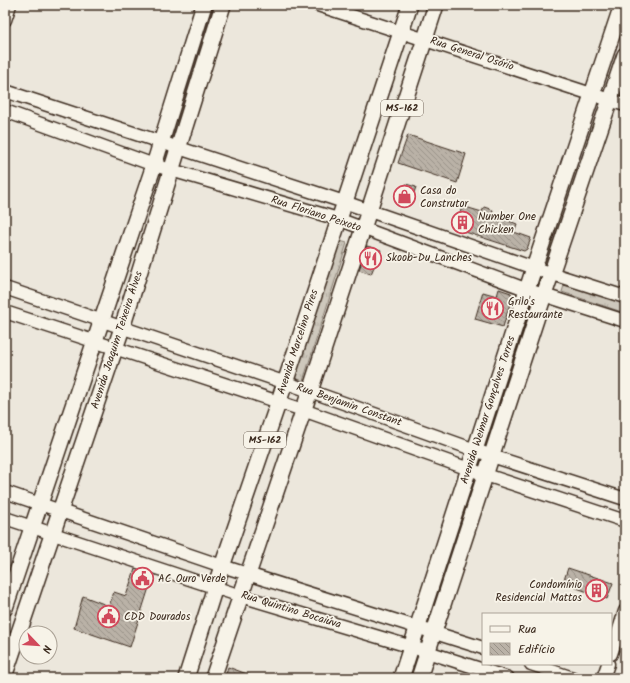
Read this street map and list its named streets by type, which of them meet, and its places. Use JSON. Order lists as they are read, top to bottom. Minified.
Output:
{"streets":{"main road":["MS-162","Avenida Joaquim Teixeira Alves","Avenida Marcelino Pires","Avenida Weimar Gonçalves Torres"],"street":["Rua General Osório","Rua Floriano Peixoto","Rua Benjamin Constant","Rua Quintino Bocaiúva"]},"crossings":[["Rua General Osório","MS-162"],["Rua General Osório","Avenida Marcelino Pires"],["Rua General Osório","Avenida Weimar Gonçalves Torres"],["MS-162","Rua Floriano Peixoto"],["MS-162","Rua Benjamin Constant"],["MS-162","Rua Quintino Bocaiúva"],["Rua Floriano Peixoto","Avenida Joaquim Teixeira Alves"],["Rua Floriano Peixoto","Avenida Marcelino Pires"],["Rua Floriano Peixoto","Avenida Weimar Gonçalves Torres"],["Avenida Joaquim Teixeira Alves","Rua Benjamin Constant"],["Avenida Joaquim Teixeira Alves","Rua Quintino Bocaiúva"],["Avenida Marcelino Pires","Rua Benjamin Constant"],["Avenida Marcelino Pires","Rua Quintino Bocaiúva"],["Rua Benjamin Constant","Avenida Weimar Gonçalves Torres"],["Avenida Weimar Gonçalves Torres","Rua Quintino Bocaiúva"]],"places":{"shop":["Casa do Construtor"],"building":["Number One Chicken","Condomínio Residencial Mattos"],"restaurant":["Skoob-Du Lanches","Grilo's Restaurante"],"public building":["AC Ouro Verde","CDD Dourados"]},"legend":["Rua","Edifício"],"north":"bottom right"}
